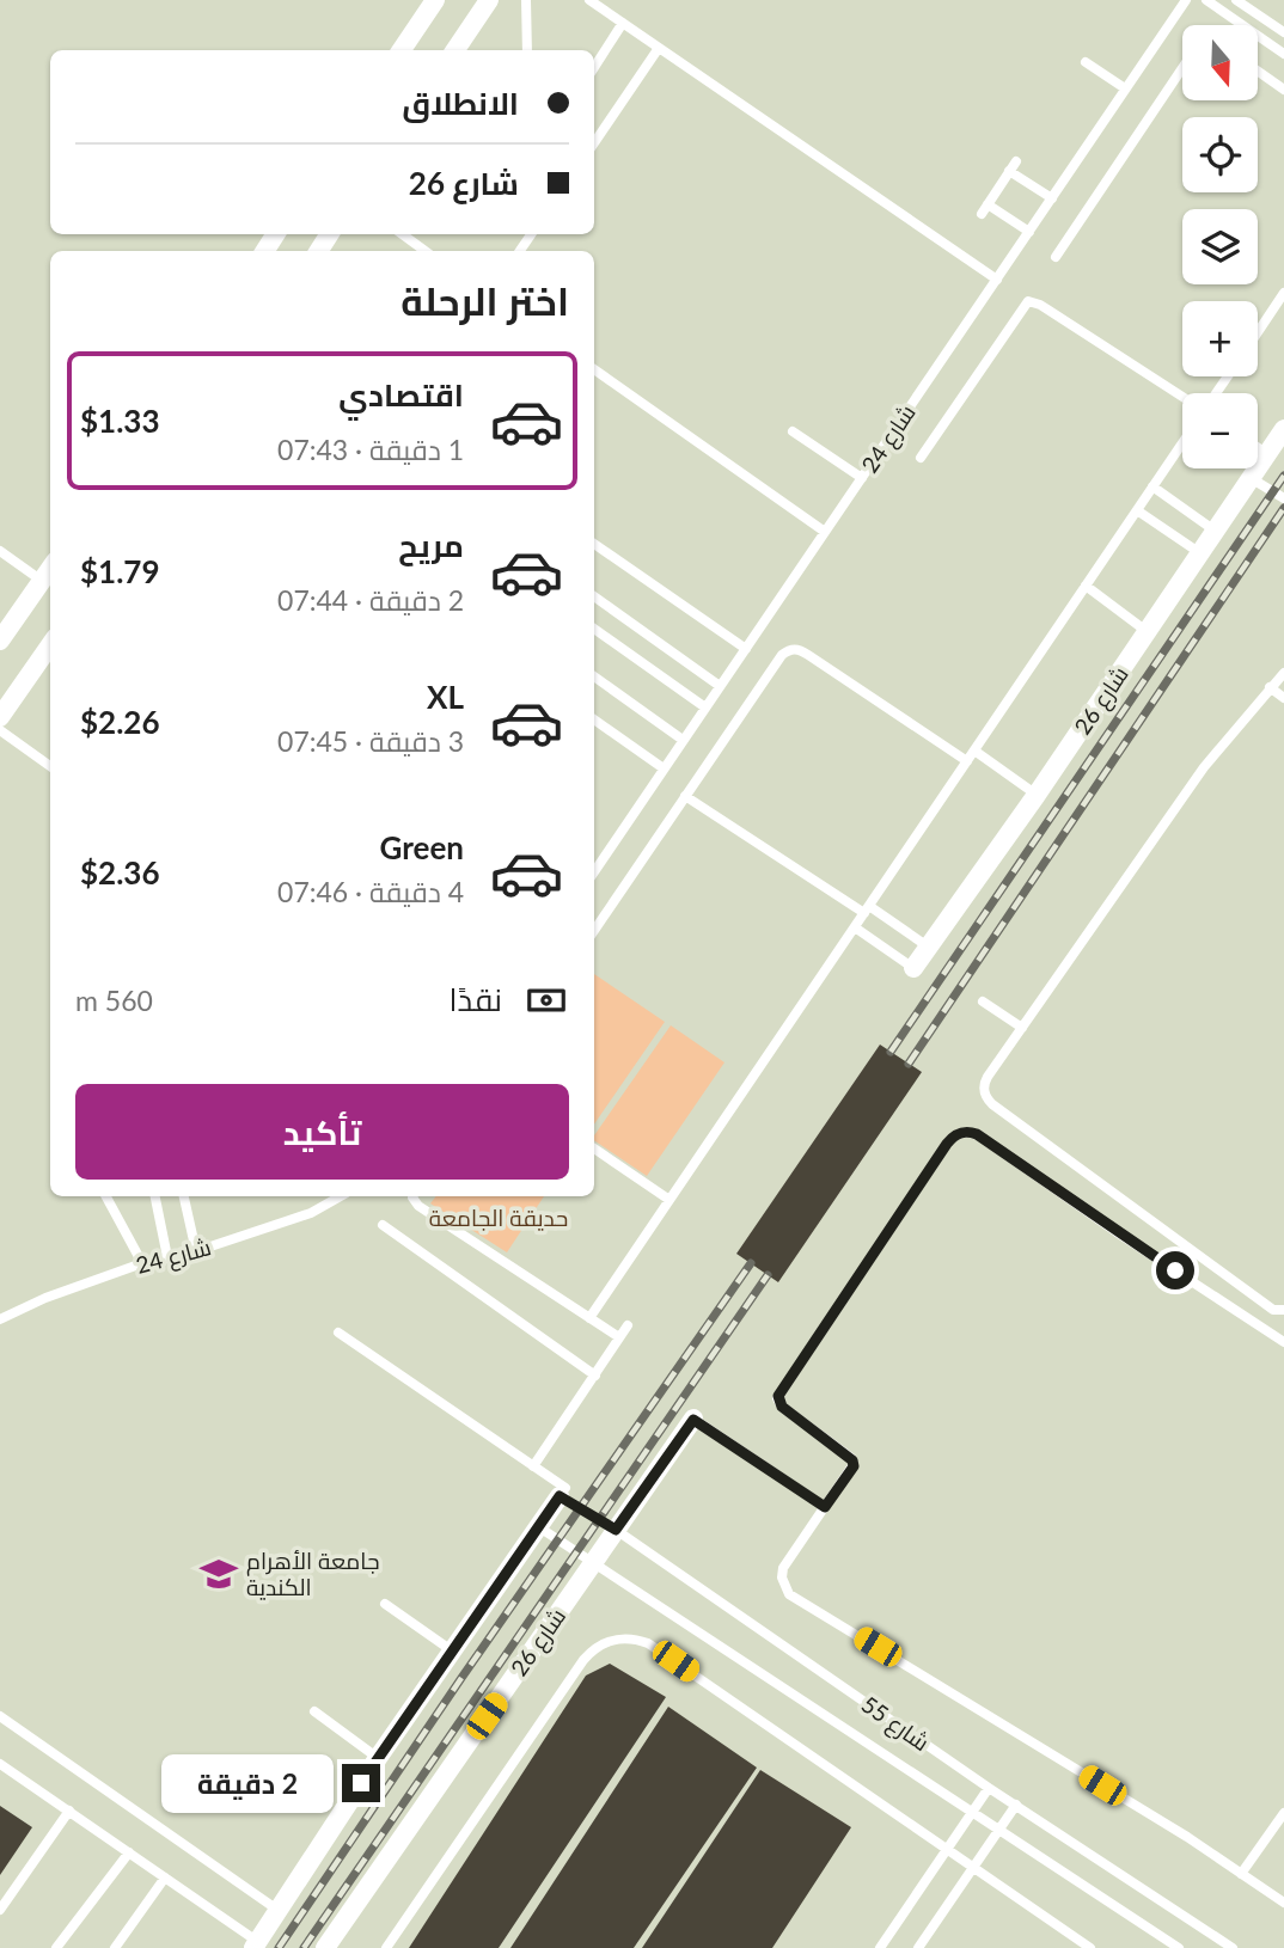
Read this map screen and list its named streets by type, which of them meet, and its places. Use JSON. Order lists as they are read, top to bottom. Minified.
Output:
{"streets":{"street":["شارع 26"],"lane":["شارع 24","شارع 55"]},"crossings":[["شارع 26","شارع 55"]],"parks":["حديقة الجامعة"],"places":{"school or university":["جامعة الأهرام الكندية"]},"north":"bottom","page":{"map_buttons":["+","−"],"banner":["الانطلاق","شارع 26"],"heading":"اختر الرحلة","list":[{"name":"اقتصادي","note":"1 دقيقة · 07:43","value":"$1.33"},{"name":"مريح","note":"2 دقيقة · 07:44","value":"$1.79"},{"name":"XL","note":"3 دقيقة · 07:45","value":"$2.26"},{"name":"Green","note":"4 دقيقة · 07:46","value":"$2.36"}],"pay":["نقدًا","560 m"],"buttons":"تأكيد","bubble":"2 دقيقة"}}
